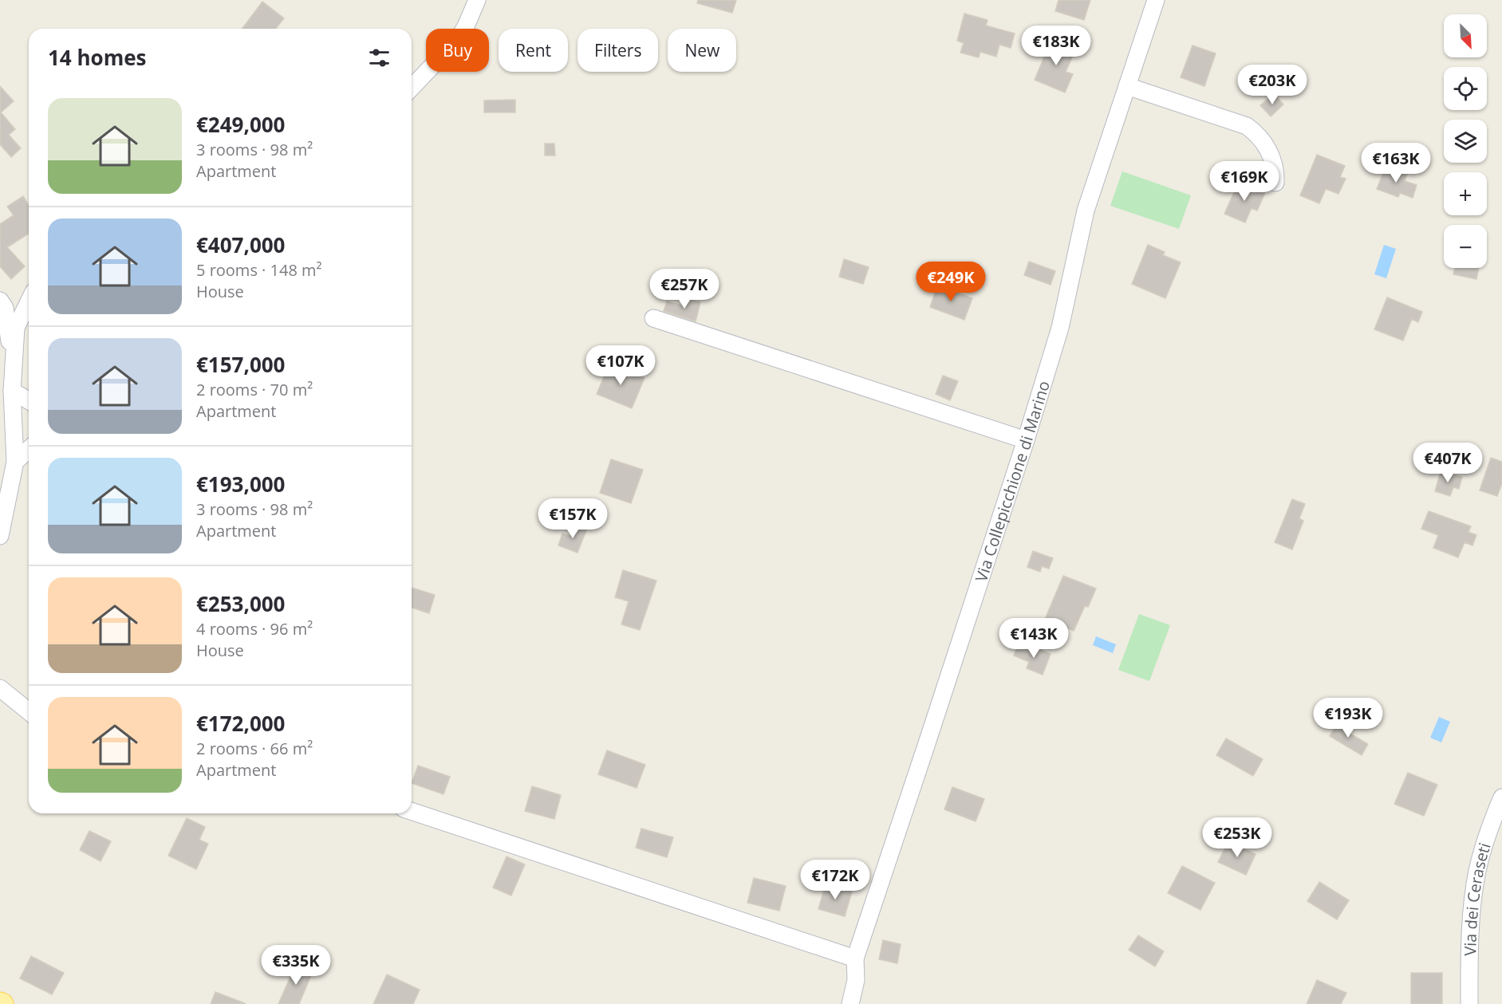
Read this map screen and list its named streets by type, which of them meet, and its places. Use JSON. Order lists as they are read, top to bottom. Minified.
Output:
{"streets":{"street":["Via Collepicchione di Marino","Via dei Ceraseti"]},"north":"bottom right","page":{"map_buttons":["+","−"],"price":["€183K","€203K","€163K","€169K","€249K","€257K","€107K","€407K","€157K","€143K","€193K","€253K","€172K","€335K"],"chip":["Buy","Rent","Filters","New"],"heading":"14 homes","list":[{"name":"€249,000","note":"3 rooms · 98 m² · Apartment"},{"name":"€407,000","note":"5 rooms · 148 m² · House"},{"name":"€157,000","note":"2 rooms · 70 m² · Apartment"},{"name":"€193,000","note":"3 rooms · 98 m² · Apartment"},{"name":"€253,000","note":"4 rooms · 96 m² · House"},{"name":"€172,000","note":"2 rooms · 66 m² · Apartment"}]}}
